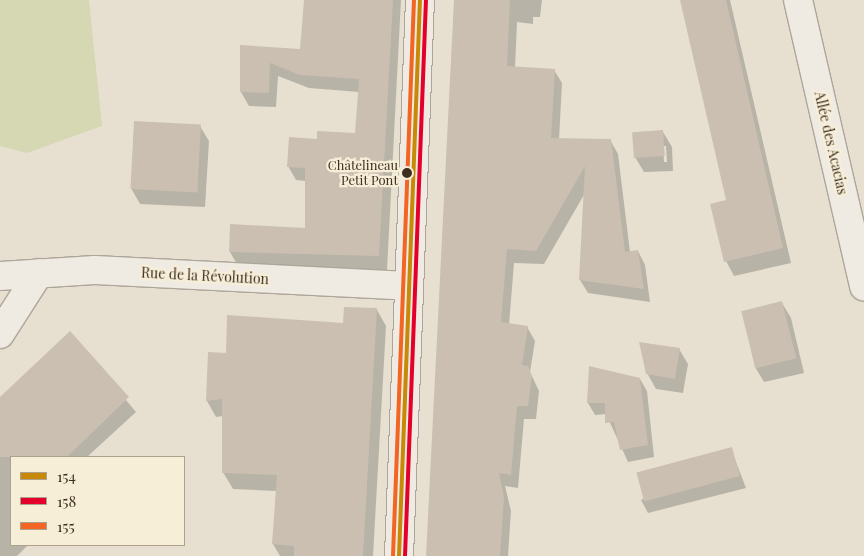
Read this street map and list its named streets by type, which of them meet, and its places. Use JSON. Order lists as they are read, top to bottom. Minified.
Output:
{"streets":{"street":["Allée des Acacias","Rue de la Révolution"]},"places":["Châtelineau Petit Pont"],"lines":["transit line 154","transit line 158","transit line 155"],"legend":["154","158","155"]}
